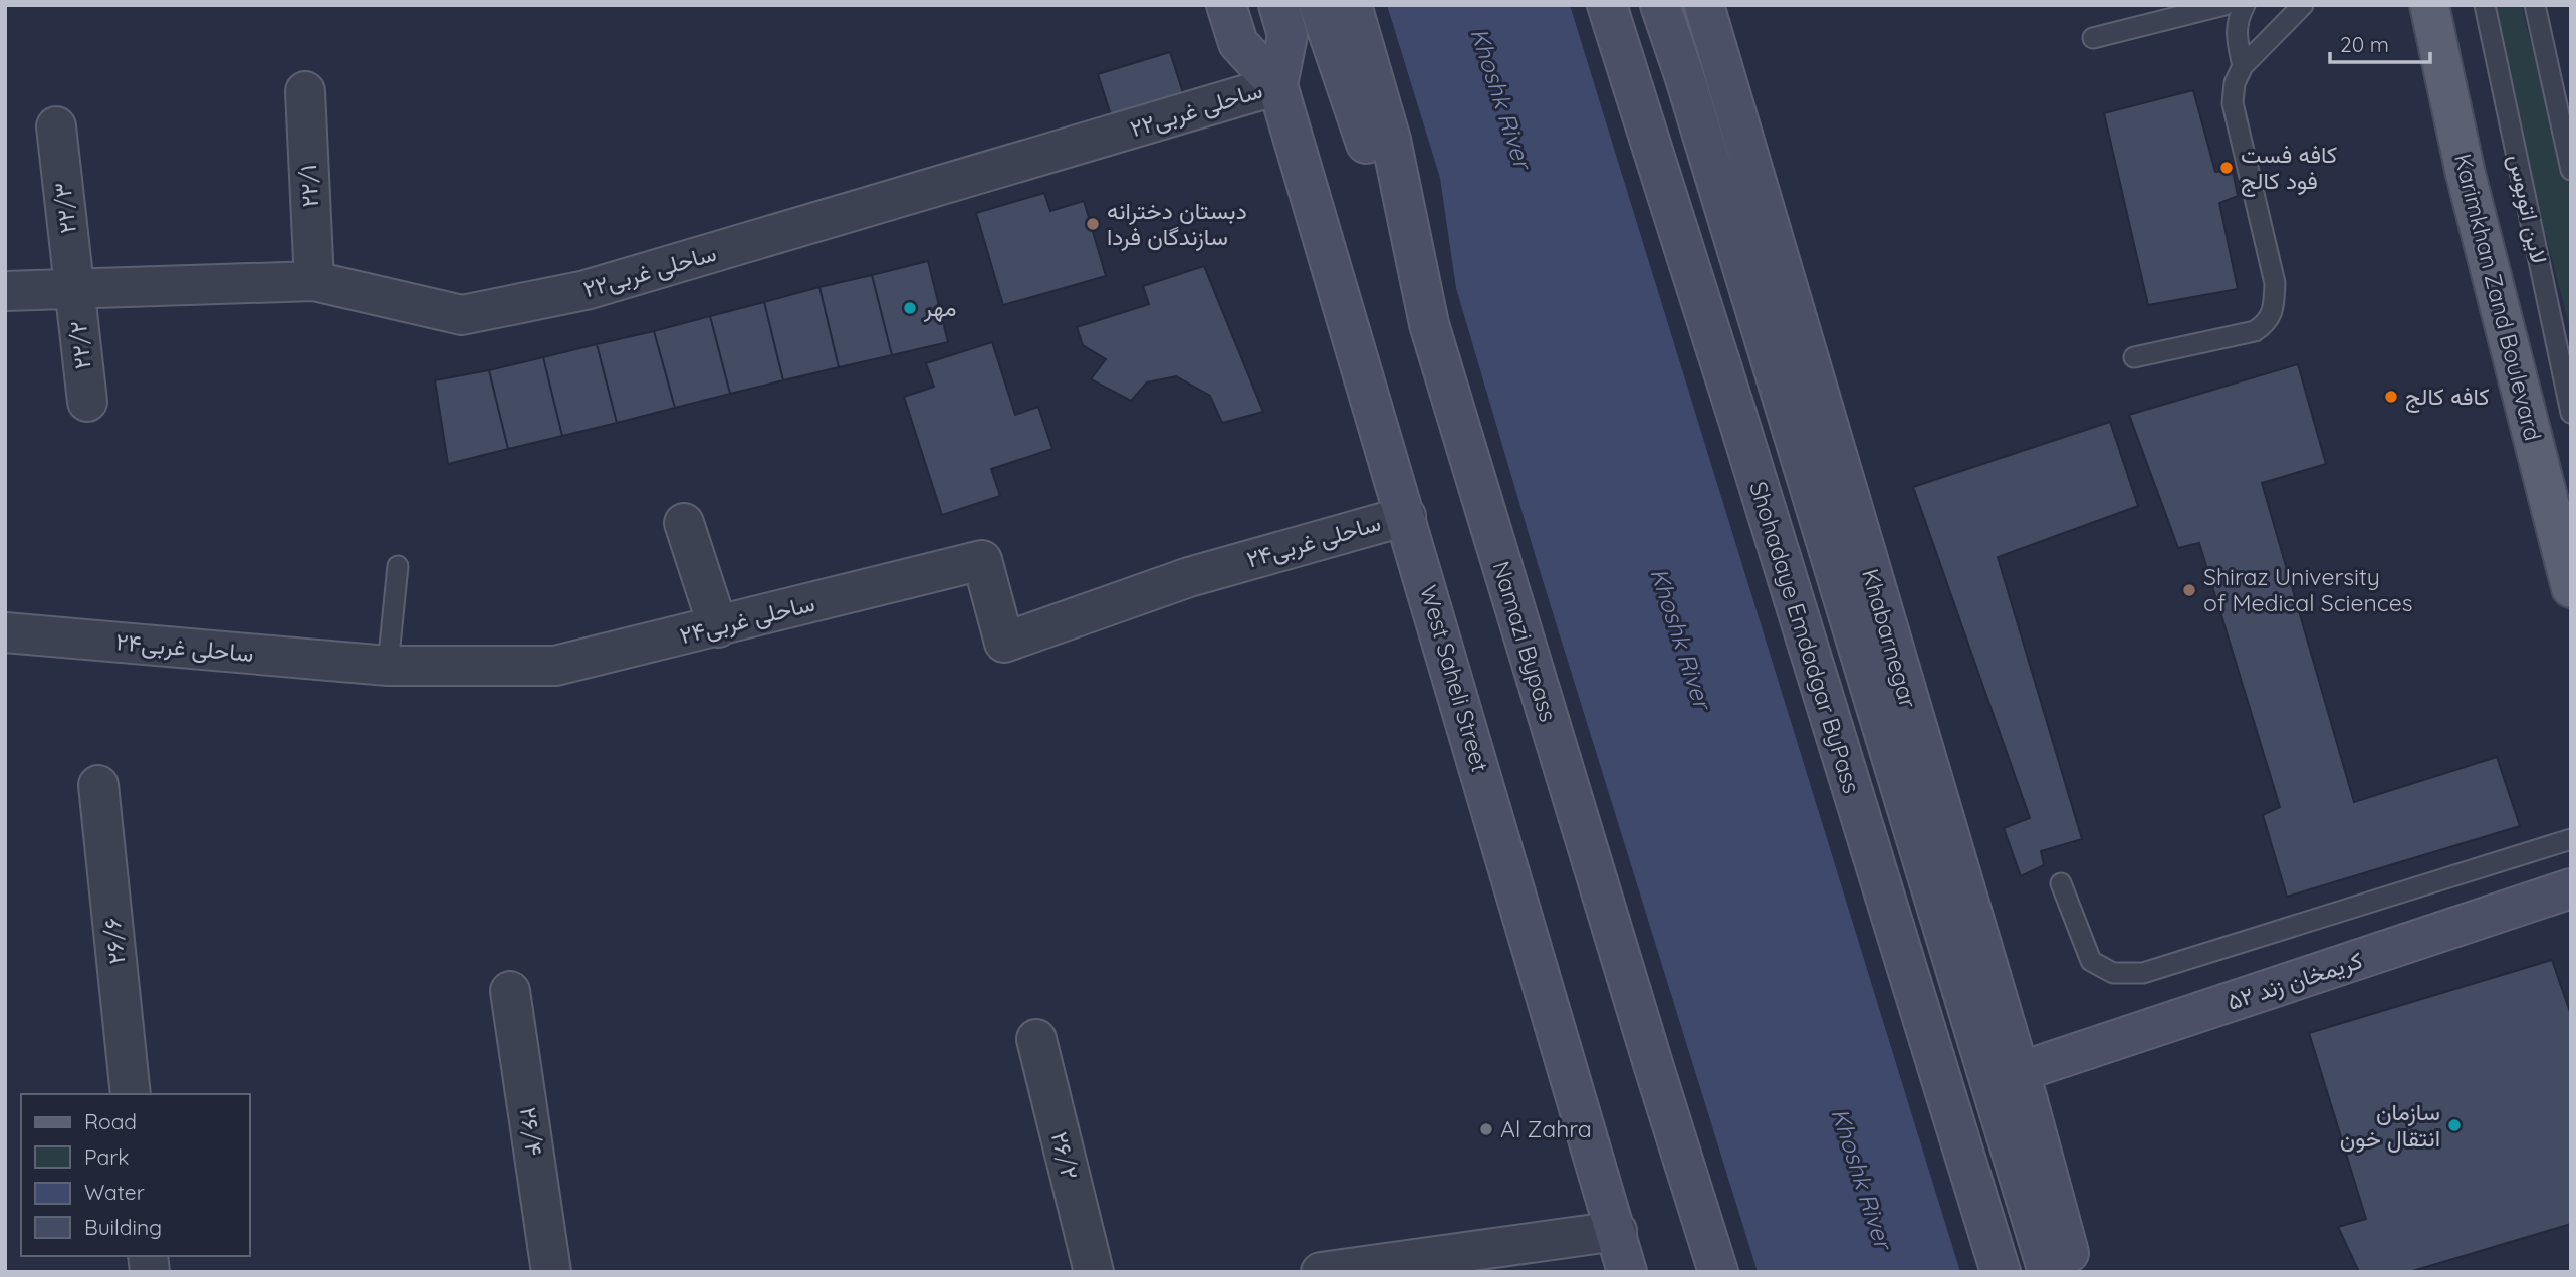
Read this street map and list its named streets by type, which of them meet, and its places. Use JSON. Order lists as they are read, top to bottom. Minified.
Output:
{"streets":{"main road":["Karimkhan Zand Boulevard","Shohadaye Emdadgar ByPass","Khabarnegar","Namazi Bypass","West Saheli Street","کریمخان زند ۵۲"],"street":["ساحلی غربی۲۲","۲۲/۱","۲۲/۳","۲۲/۲","ساحلی غربی۲۴","۲۶/۶","۲۶/۴","۲۶/۲"],"lane":["لاین اتوبوس"]},"crossings":[["ساحلی غربی۲۲","۲۲/۱"],["ساحلی غربی۲۲","۲۲/۳"],["ساحلی غربی۲۲","۲۲/۲"],["ساحلی غربی۲۲","West Saheli Street"],["۲۲/۳","۲۲/۲"],["ساحلی غربی۲۴","West Saheli Street"],["Khabarnegar","کریمخان زند ۵۲"]],"water":["Khoshk River"],"places":["کافه فست فود کالج","دبستان دخترانه سازندگان فردا","مهر","کافه کالج","Shiraz University of Medical Sciences","سازمان انتقال خون","Al Zahra"],"legend":["Road","Park","Water","Building"],"scale_bar":"20 m"}
